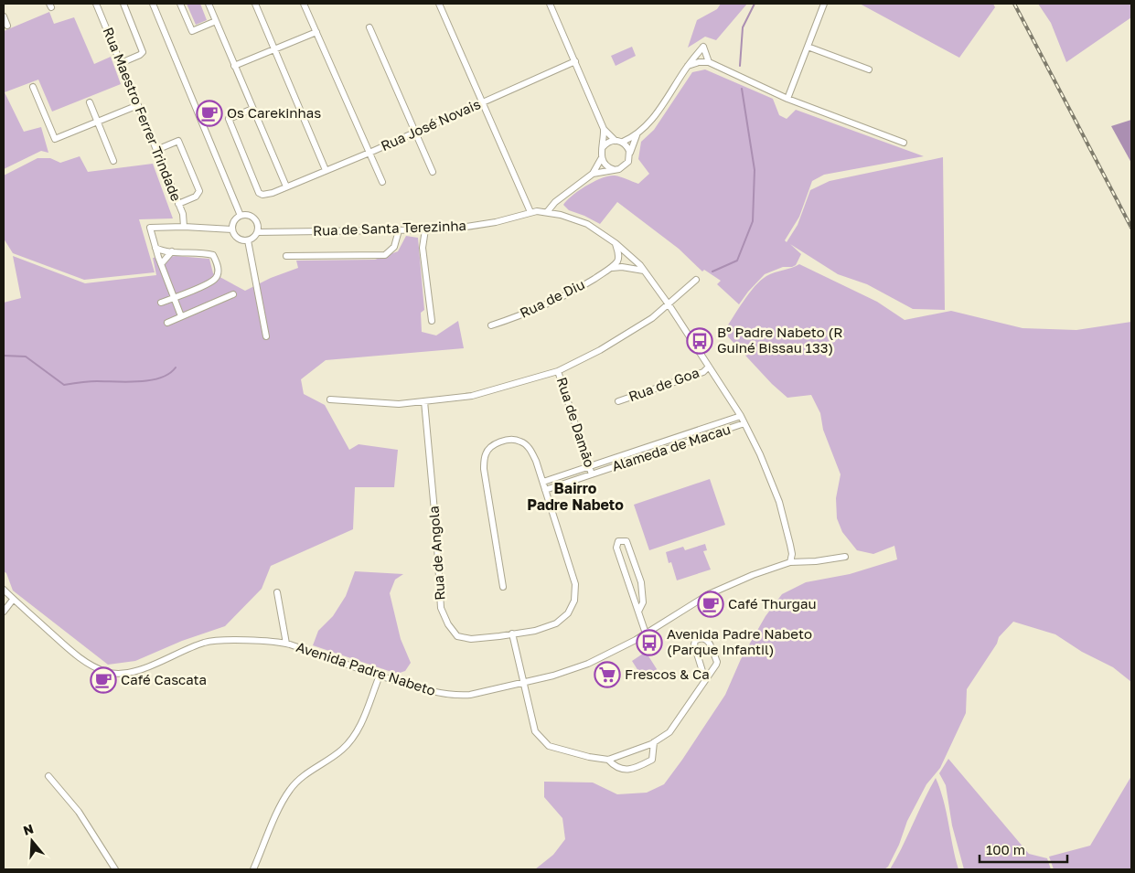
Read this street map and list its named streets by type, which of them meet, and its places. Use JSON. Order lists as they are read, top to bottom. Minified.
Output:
{"streets":{"street":["Rua Maestro Ferrer Trindade","Rua José Novais","Rua de Santa Terezinha","Rua de Diu","Rua de Goa","Rua de Damão","Alameda de Macau","Rua de Angola","Avenida Padre Nabeto"]},"crossings":[["Rua de Santa Terezinha","Rua de Goa"],["Rua de Santa Terezinha","Alameda de Macau"],["Rua de Santa Terezinha","Avenida Padre Nabeto"],["Rua de Damão","Alameda de Macau"],["Alameda de Macau","Rua de Angola"]],"districts":["Bairro Padre Nabeto"],"places":{"cafe":["Os Carekinhas","Café Thurgau","Café Cascata"],"bus stop":["Bº Padre Nabeto (R Guiné Bissau 133)","Avenida Padre Nabeto (Parque Infantil)"],"supermarket":["Frescos & Ca"]},"scale_bar":"100 m","north":"top"}
